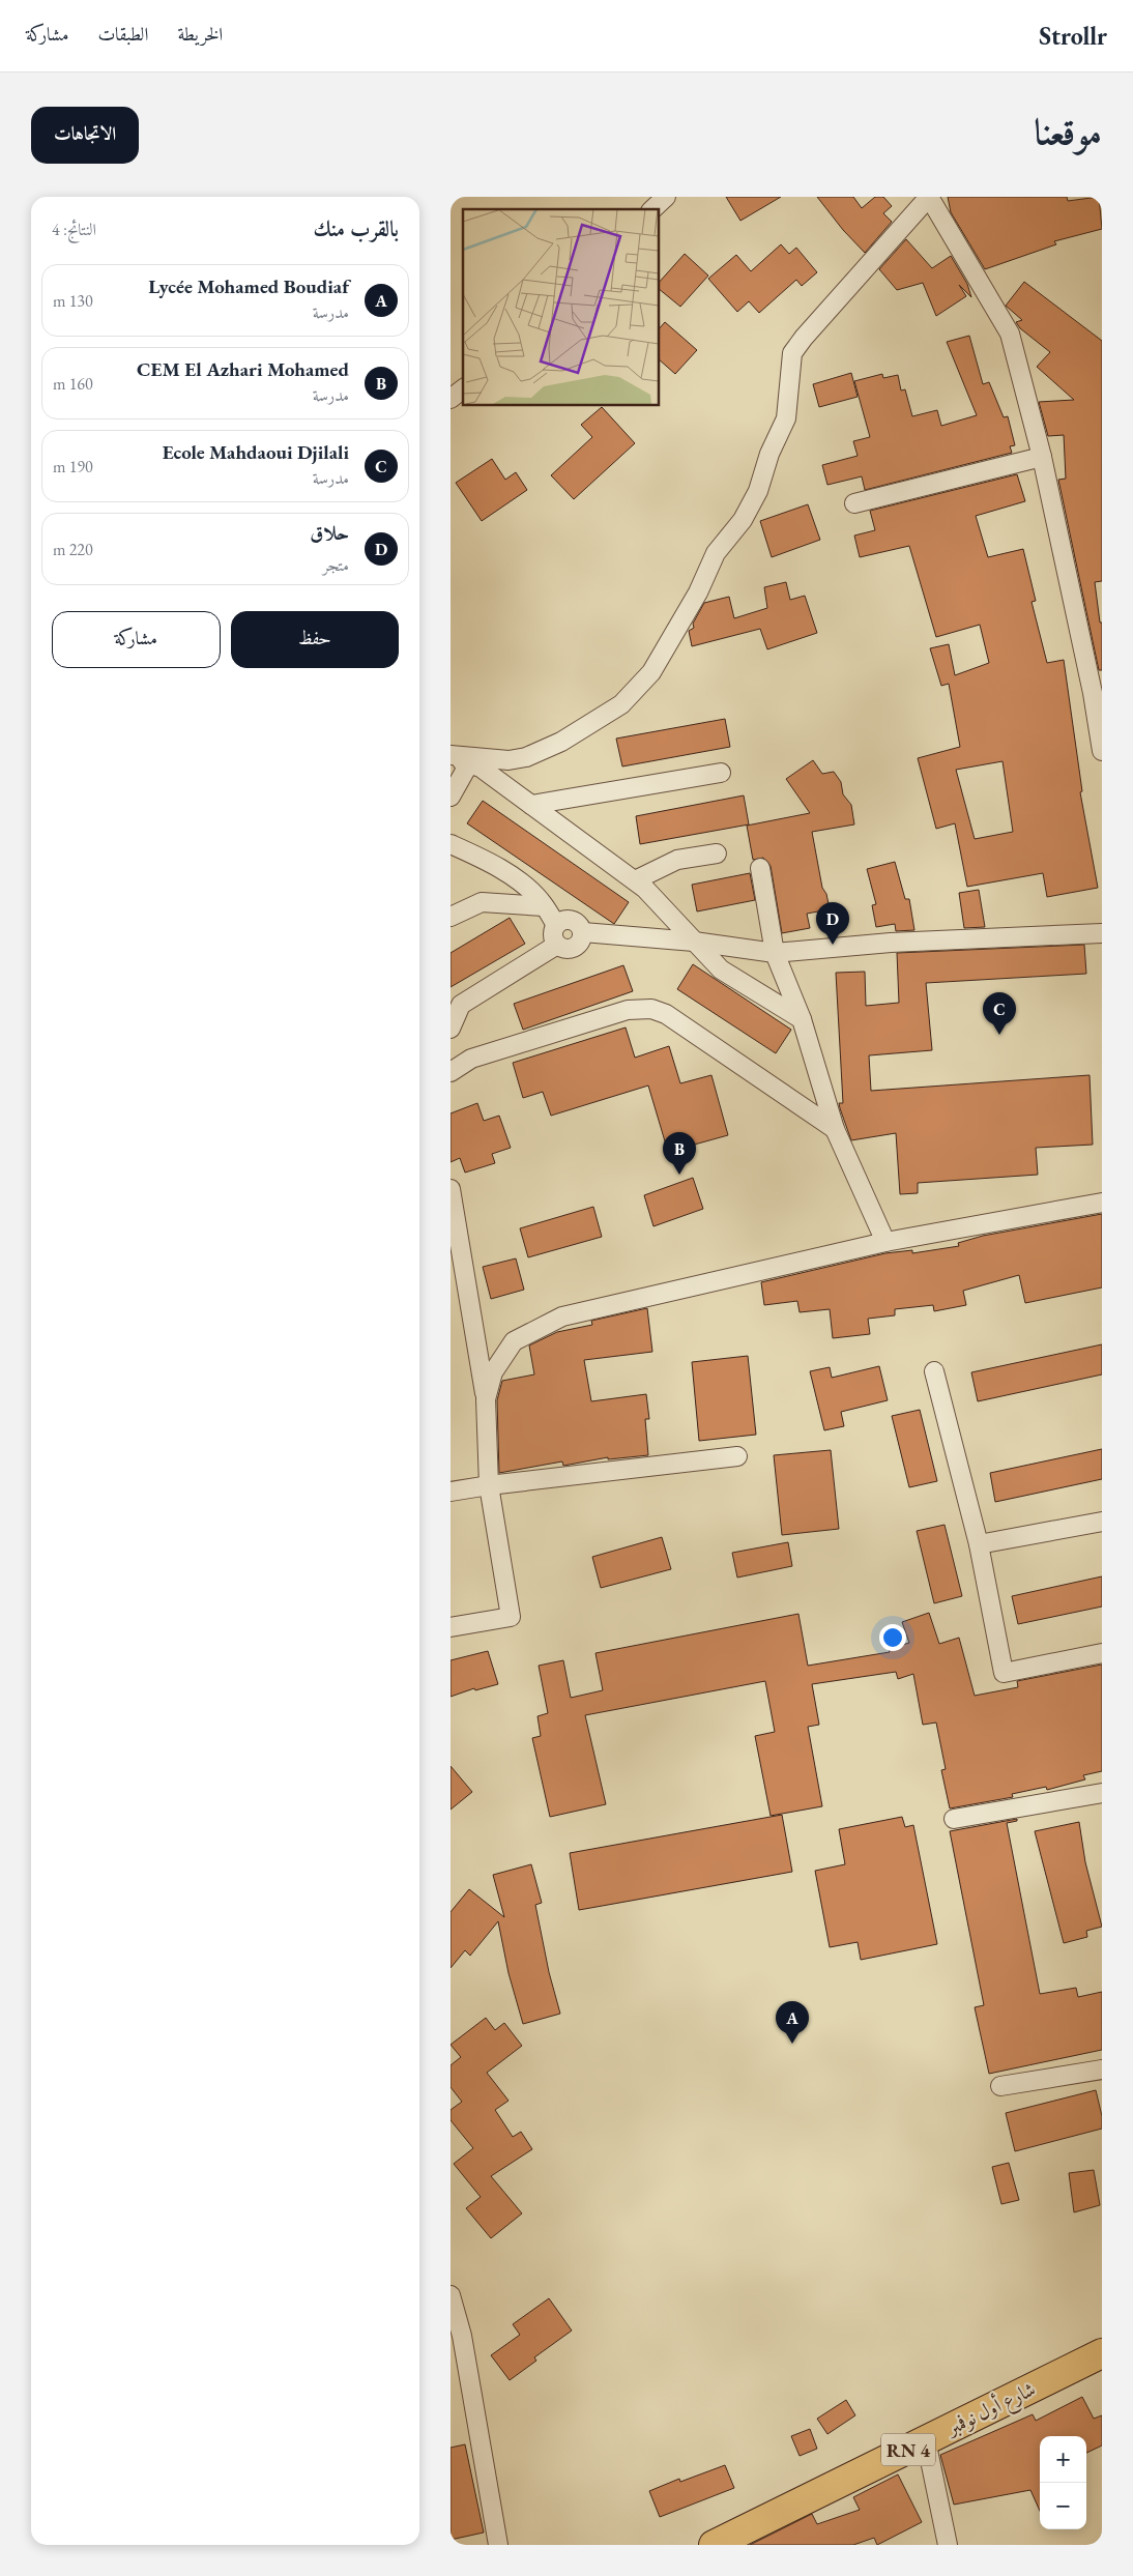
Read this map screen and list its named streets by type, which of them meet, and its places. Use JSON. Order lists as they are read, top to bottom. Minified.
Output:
{"streets":{"main road":["شارع أول نوفمبر","RN 4"]},"page":{"header":"Strollr","nav":["الخريطة","الطبقات","مشاركة"],"title":"موقعنا","buttons":["الاتجاهات",["حفظ","مشاركة"]],"heading":["بالقرب منك","النتائج: 4"],"list":[{"mark":"A","name":"Lycée Mohamed Boudiaf","note":"مدرسة","value":"130 m"},{"mark":"B","name":"CEM El Azhari Mohamed","note":"مدرسة","value":"160 m"},{"mark":"C","name":"Ecole Mahdaoui Djilali","note":"مدرسة","value":"190 m"},{"mark":"D","name":"حلاق","note":"متجر","value":"220 m"}],"pins":["D","C","B","A"],"map_buttons":["+","−"]}}
